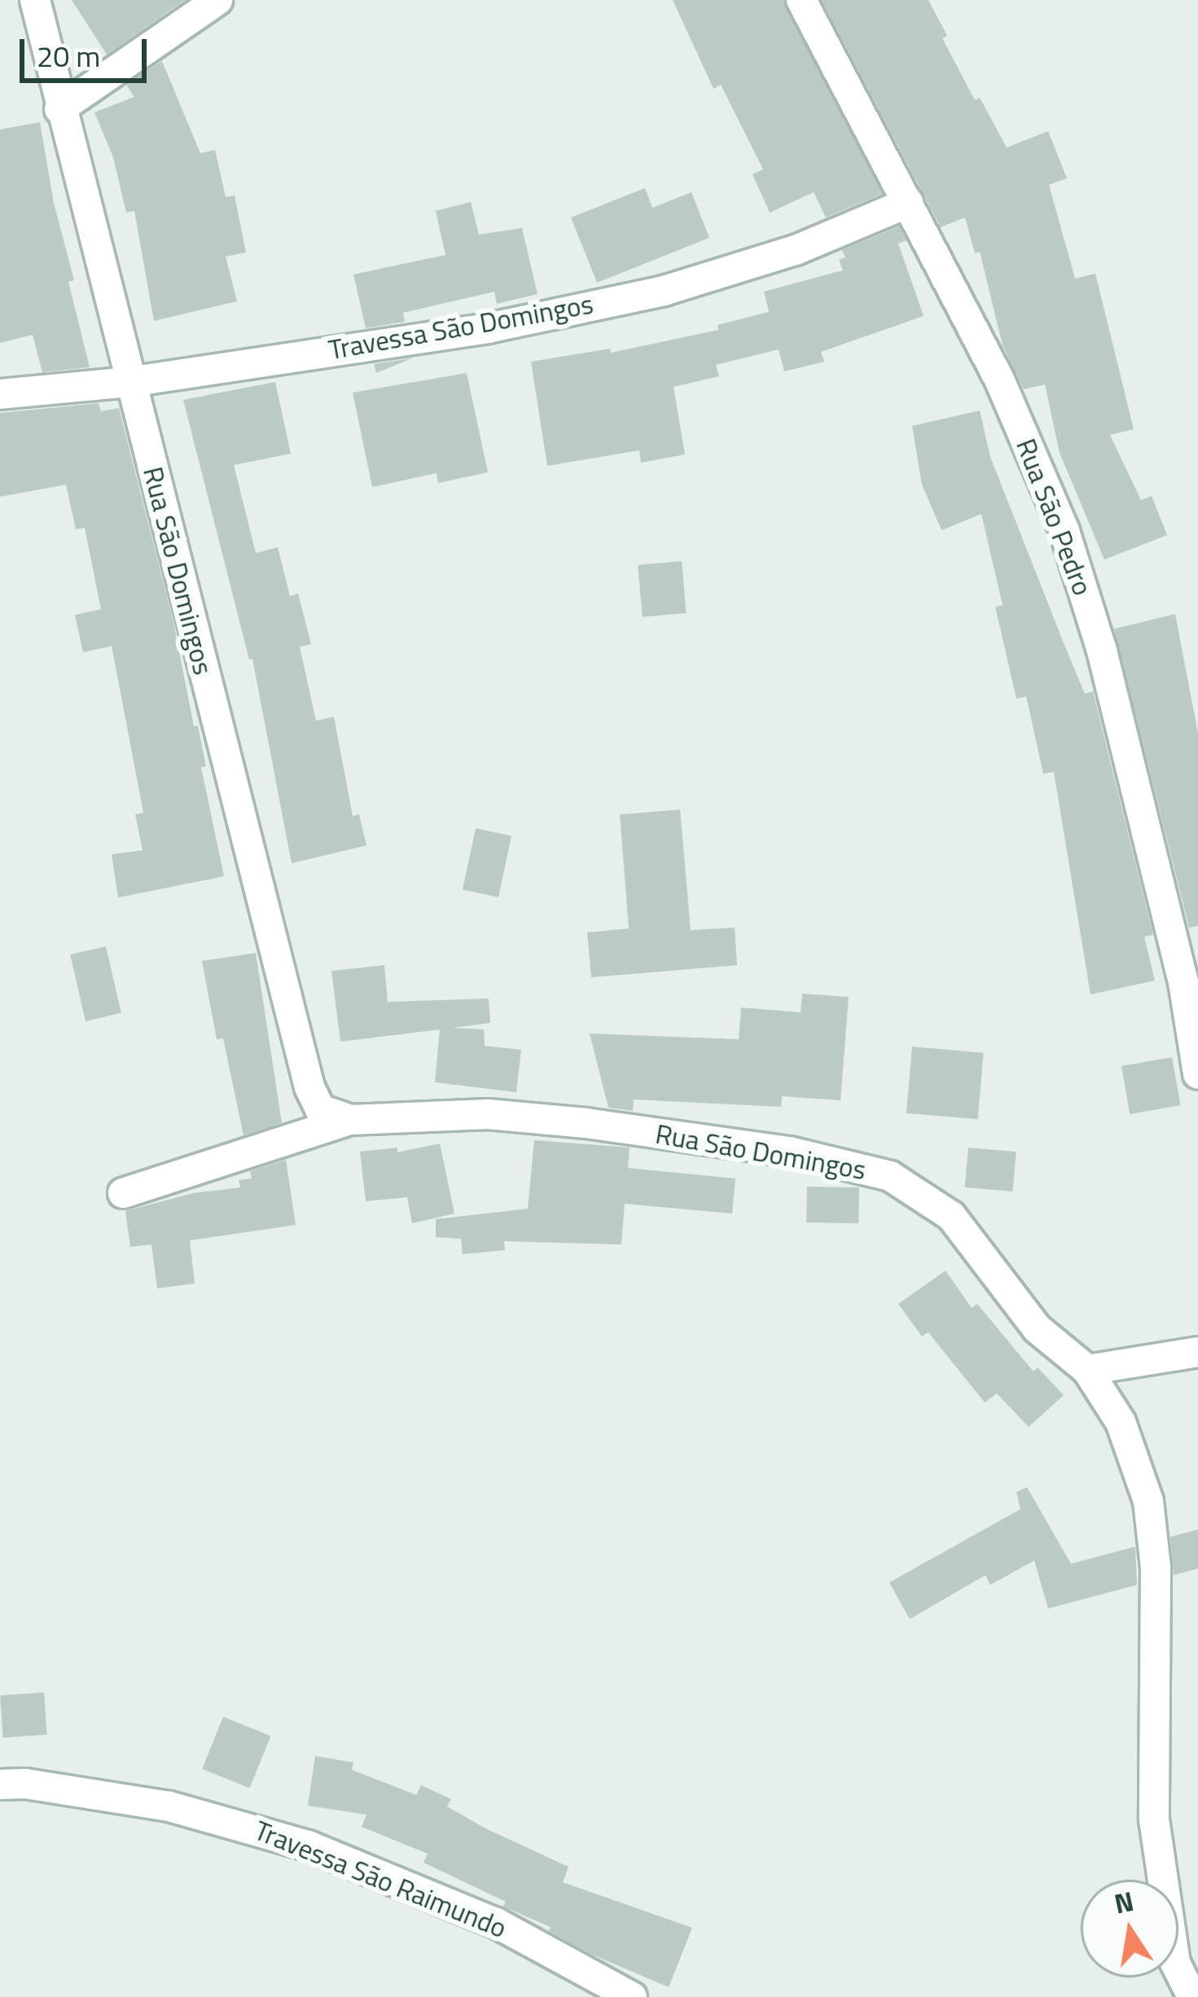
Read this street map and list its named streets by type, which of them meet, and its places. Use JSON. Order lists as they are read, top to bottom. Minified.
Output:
{"streets":{"street":["Travessa São Domingos","Rua São Pedro","Rua São Domingos","Travessa São Raimundo"]},"crossings":[["Travessa São Domingos","Rua São Pedro"],["Travessa São Domingos","Rua São Domingos"]],"scale_bar":"20 m","north":"top"}
